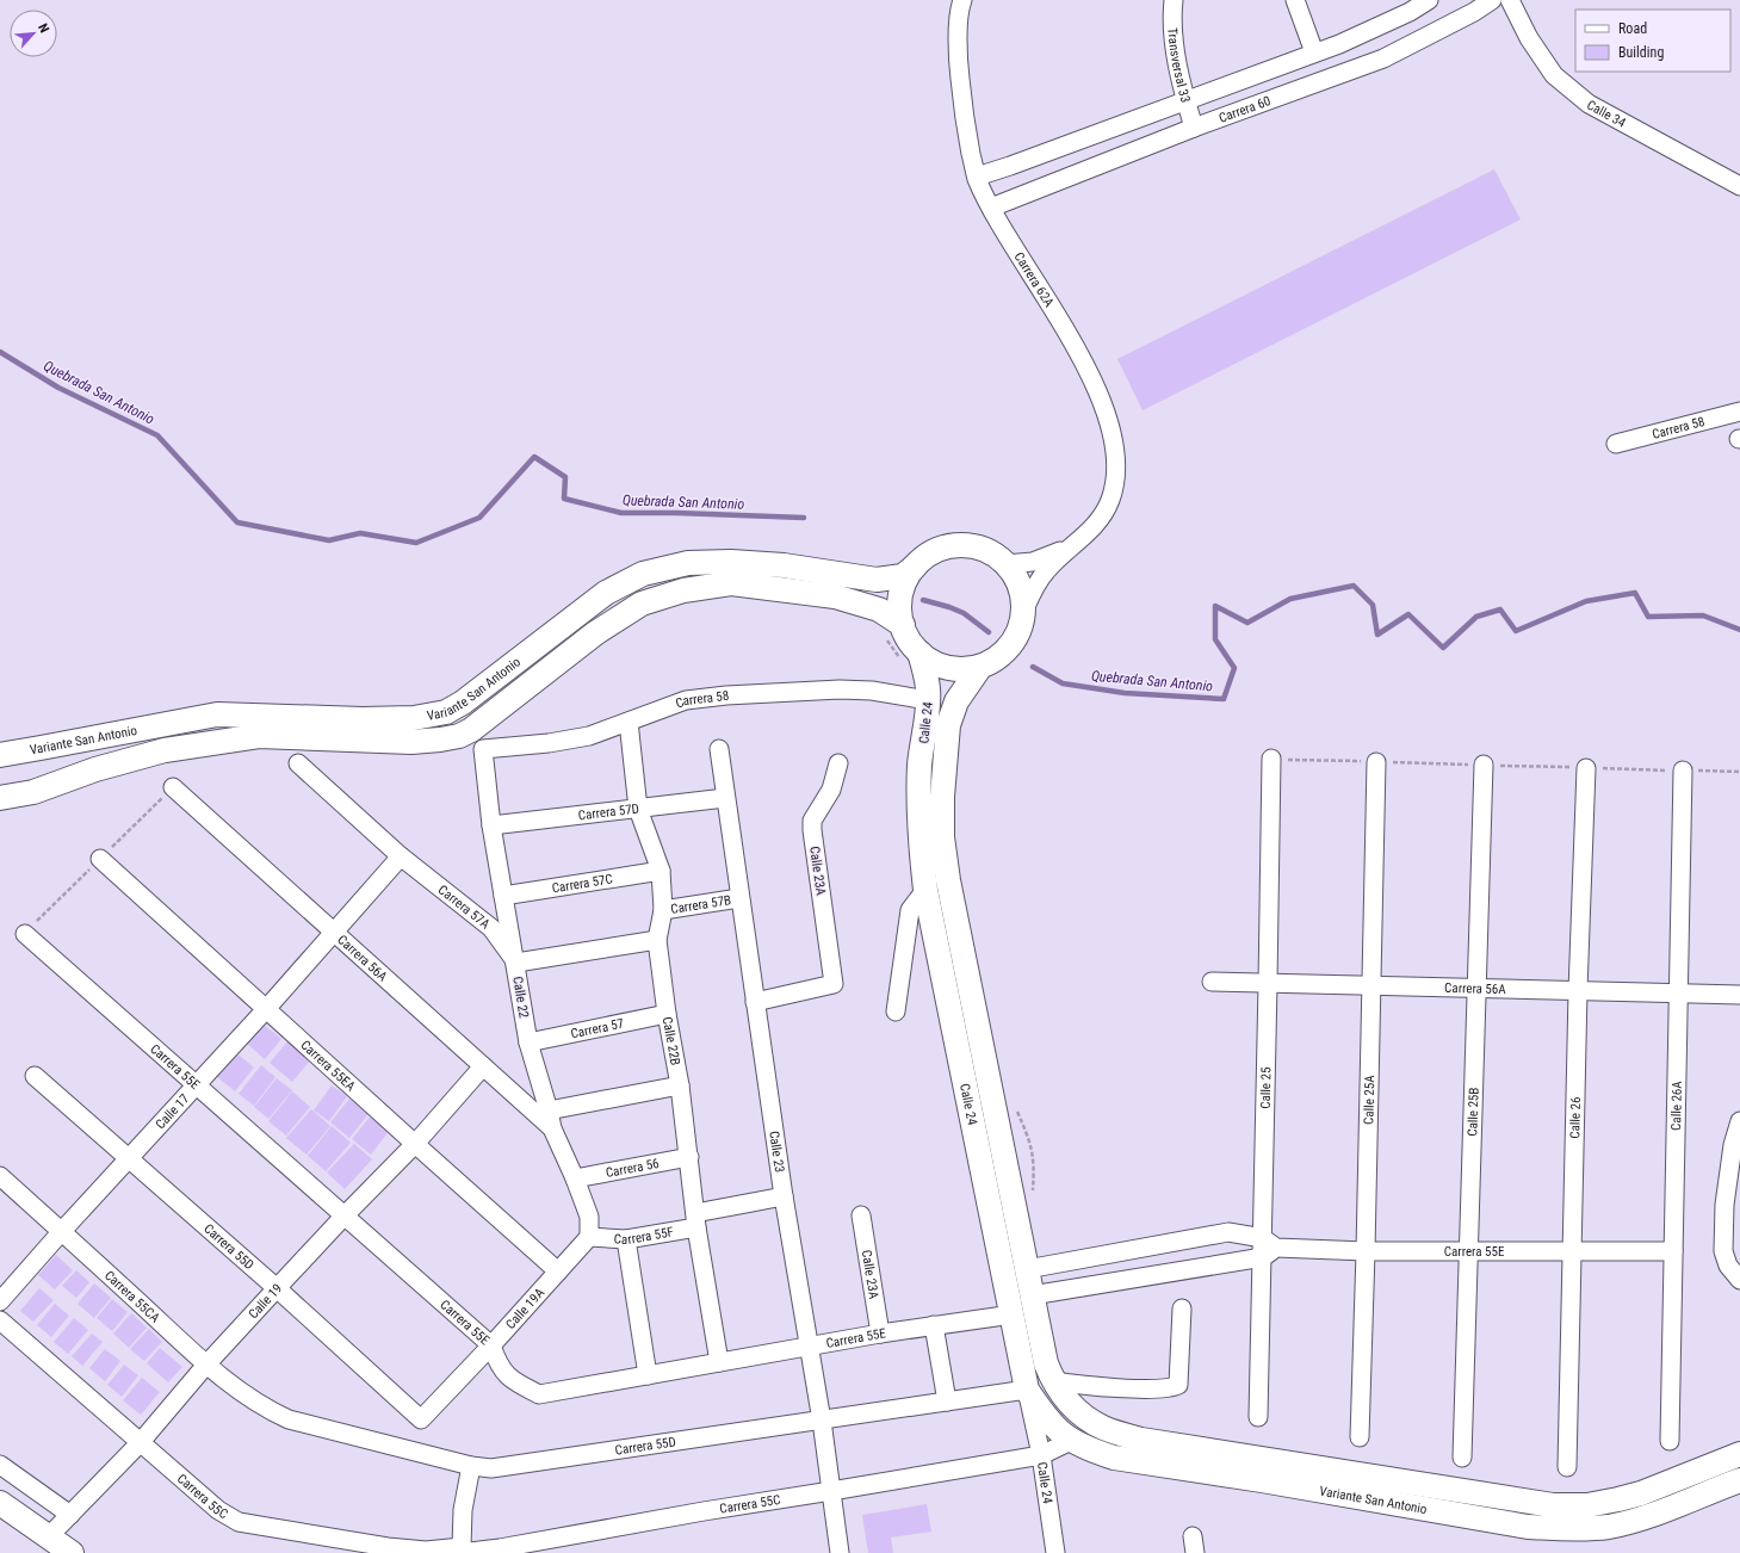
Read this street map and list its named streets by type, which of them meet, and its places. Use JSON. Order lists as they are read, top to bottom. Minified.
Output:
{"streets":{"main road":["Variante San Antonio","Calle 24"],"street":["Transversal 33","Carrera 60","Calle 34","Carrera 62A","Carrera 58","Carrera 57D","Calle 23A","Carrera 57C","Carrera 57B","Carrera 57A","Carrera 56A","Calle 22","Carrera 57","Calle 22B","Carrera 55EA","Carrera 55E","Calle 25","Calle 25A","Calle 26A","Calle 17","Calle 25B","Calle 26","Calle 23","Carrera 56","Carrera 55F","Carrera 55D","Carrera 55CA","Calle 19","Calle 19A","Carrera 55C"]},"crossings":[["Transversal 33","Carrera 60"],["Carrera 60","Carrera 62A"],["Carrera 62A","Variante San Antonio"],["Carrera 62A","Calle 24"],["Carrera 58","Calle 24"],["Carrera 58","Calle 22"],["Carrera 58","Calle 22B"],["Variante San Antonio","Calle 24"],["Variante San Antonio","Carrera 55D"],["Variante San Antonio","Carrera 55C"],["Calle 24","Carrera 55E"],["Calle 24","Carrera 55D"],["Calle 24","Carrera 55C"],["Carrera 57D","Calle 22"],["Carrera 57D","Calle 22B"],["Carrera 57D","Calle 23"],["Calle 23A","Carrera 55E"],["Calle 23A","Calle 23"],["Carrera 57C","Calle 22"],["Carrera 57C","Calle 22B"],["Carrera 57B","Calle 22B"],["Carrera 57B","Calle 23"],["Carrera 57A","Calle 22"],["Carrera 57A","Calle 17"],["Carrera 56A","Calle 22"],["Carrera 56A","Calle 25"],["Carrera 56A","Calle 25A"],["Carrera 56A","Calle 26A"],["Carrera 56A","Calle 17"],["Carrera 56A","Calle 25B"],["Carrera 56A","Calle 26"],["Carrera 56A","Calle 19"],["Calle 22","Carrera 57"],["Calle 22","Carrera 56"],["Calle 22","Carrera 55F"],["Calle 22","Calle 19A"],["Carrera 57","Calle 22B"],["Calle 22B","Carrera 55E"],["Calle 22B","Carrera 56"],["Calle 22B","Carrera 55F"],["Carrera 55EA","Calle 17"],["Carrera 55EA","Calle 19"],["Carrera 55EA","Calle 19A"],["Carrera 55E","Calle 25"],["Carrera 55E","Calle 25A"],["Carrera 55E","Calle 26A"],["Carrera 55E","Calle 17"],["Carrera 55E","Calle 25B"],["Carrera 55E","Calle 26"],["Carrera 55E","Calle 23"],["Carrera 55E","Calle 19"],["Carrera 55E","Calle 19A"],["Calle 17","Carrera 55D"],["Calle 17","Carrera 55CA"],["Calle 23","Carrera 55F"],["Calle 23","Carrera 55D"],["Calle 23","Carrera 55C"],["Carrera 55F","Calle 19A"],["Carrera 55D","Carrera 55CA"],["Carrera 55D","Calle 19"],["Carrera 55D","Calle 19A"],["Carrera 55CA","Calle 19"],["Calle 19","Carrera 55C"]],"water":["Quebrada San Antonio"],"legend":["Road","Building"],"north":"top right"}
